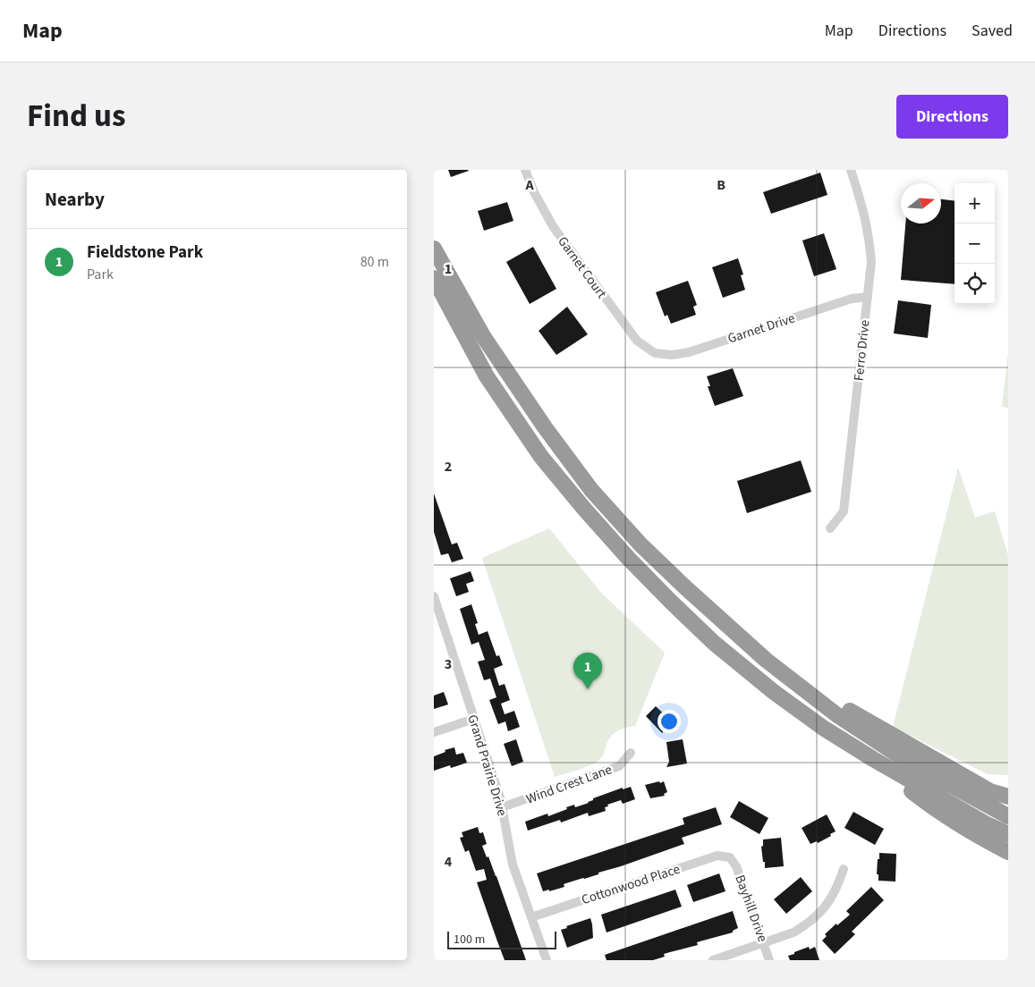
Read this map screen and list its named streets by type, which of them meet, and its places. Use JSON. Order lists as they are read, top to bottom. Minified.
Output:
{"streets":{"street":["Garnet Court","Garnet Drive","Ferro Drive","Grand Prairie Drive","Wind Crest Lane","Cottonwood Place","Bayhill Drive"]},"crossings":[["Garnet Court","Garnet Drive"],["Garnet Drive","Ferro Drive"],["Grand Prairie Drive","Wind Crest Lane"],["Grand Prairie Drive","Cottonwood Place"],["Cottonwood Place","Bayhill Drive"]],"scale_bar":"100 m","north":"right","page":{"header":"Map","nav":["Map","Directions","Saved"],"title":"Find us","buttons":"Directions","heading":"Nearby","map_buttons":["+","−"],"list":[{"mark":"1","name":"Fieldstone Park","note":"Park","value":"80 m"}],"pins":"1","scale":"100 m"},"grid":{"columns":["A","B"],"rows":["1","2","3","4"]}}
